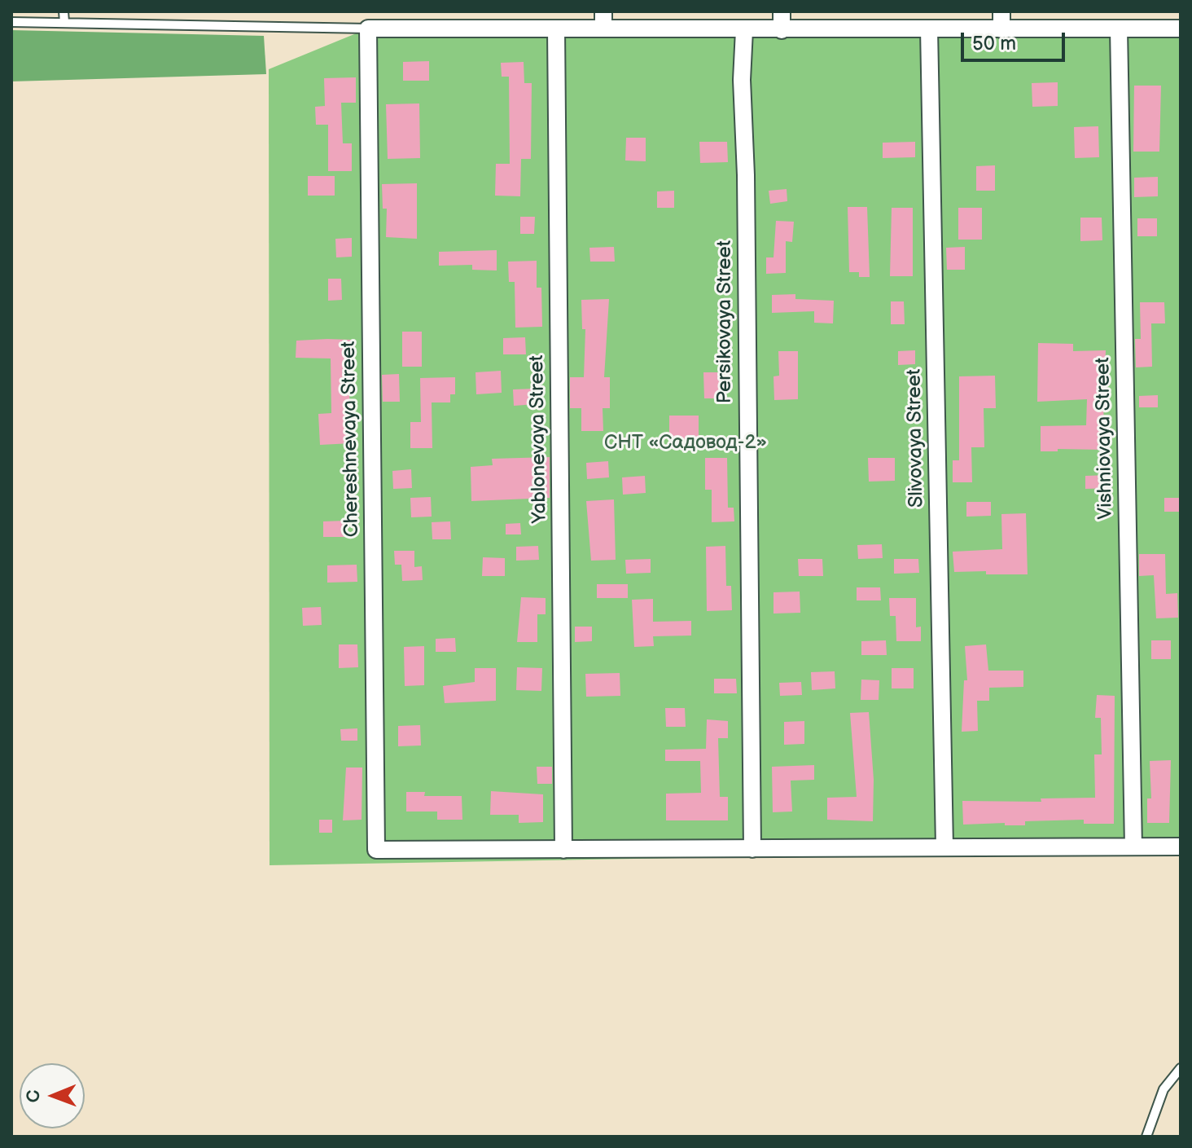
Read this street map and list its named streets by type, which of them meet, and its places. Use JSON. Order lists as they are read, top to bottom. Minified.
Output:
{"streets":{"street":["Persikovaya Street","Slivovaya Street","Vishniovaya Street","Chereshnevaya Street","Yablonevaya Street"]},"crossings":[["Chereshnevaya Street","Yablonevaya Street"]],"parks":["СНТ «Садовод-2»"],"scale_bar":"50 m","north":"left"}
